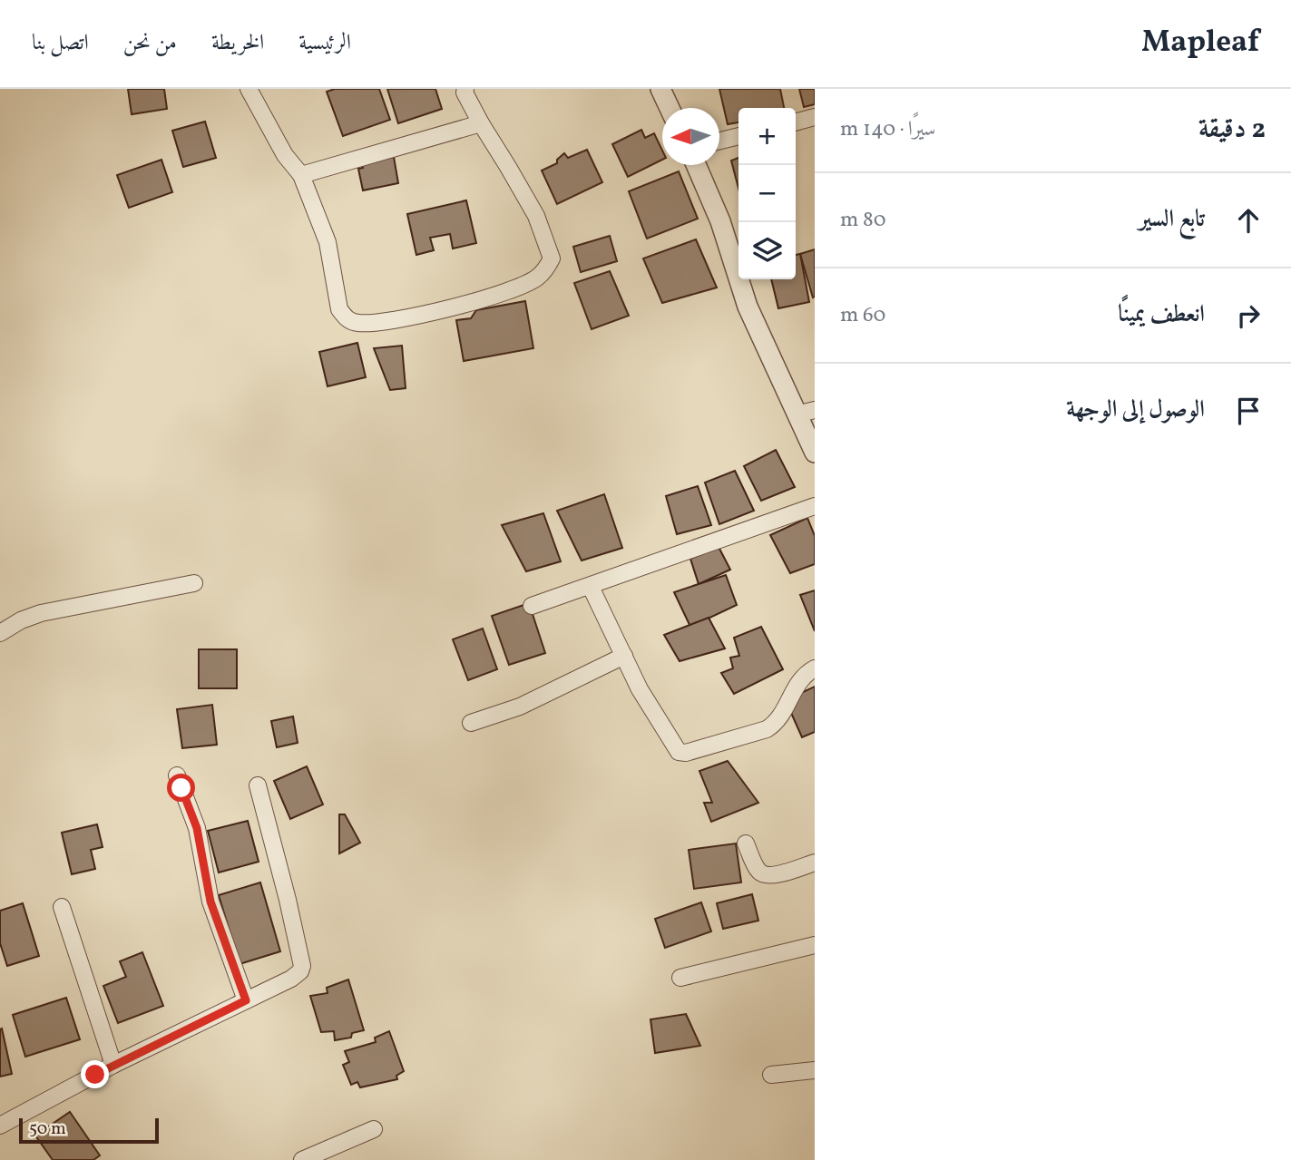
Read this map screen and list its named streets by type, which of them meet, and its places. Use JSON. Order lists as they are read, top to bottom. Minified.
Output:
{"scale_bar":"50 m","north":"left","page":{"header":"Mapleaf","nav":["الرئيسية","الخريطة","من نحن","اتصل بنا"],"heading":["2 دقيقة","سيرًا · 140 m"],"map_buttons":["+","−"],"list":[["تابع السير","80 m"],["انعطف يمينًا","60 m"],"الوصول إلى الوجهة"],"scale":"50 m"}}
